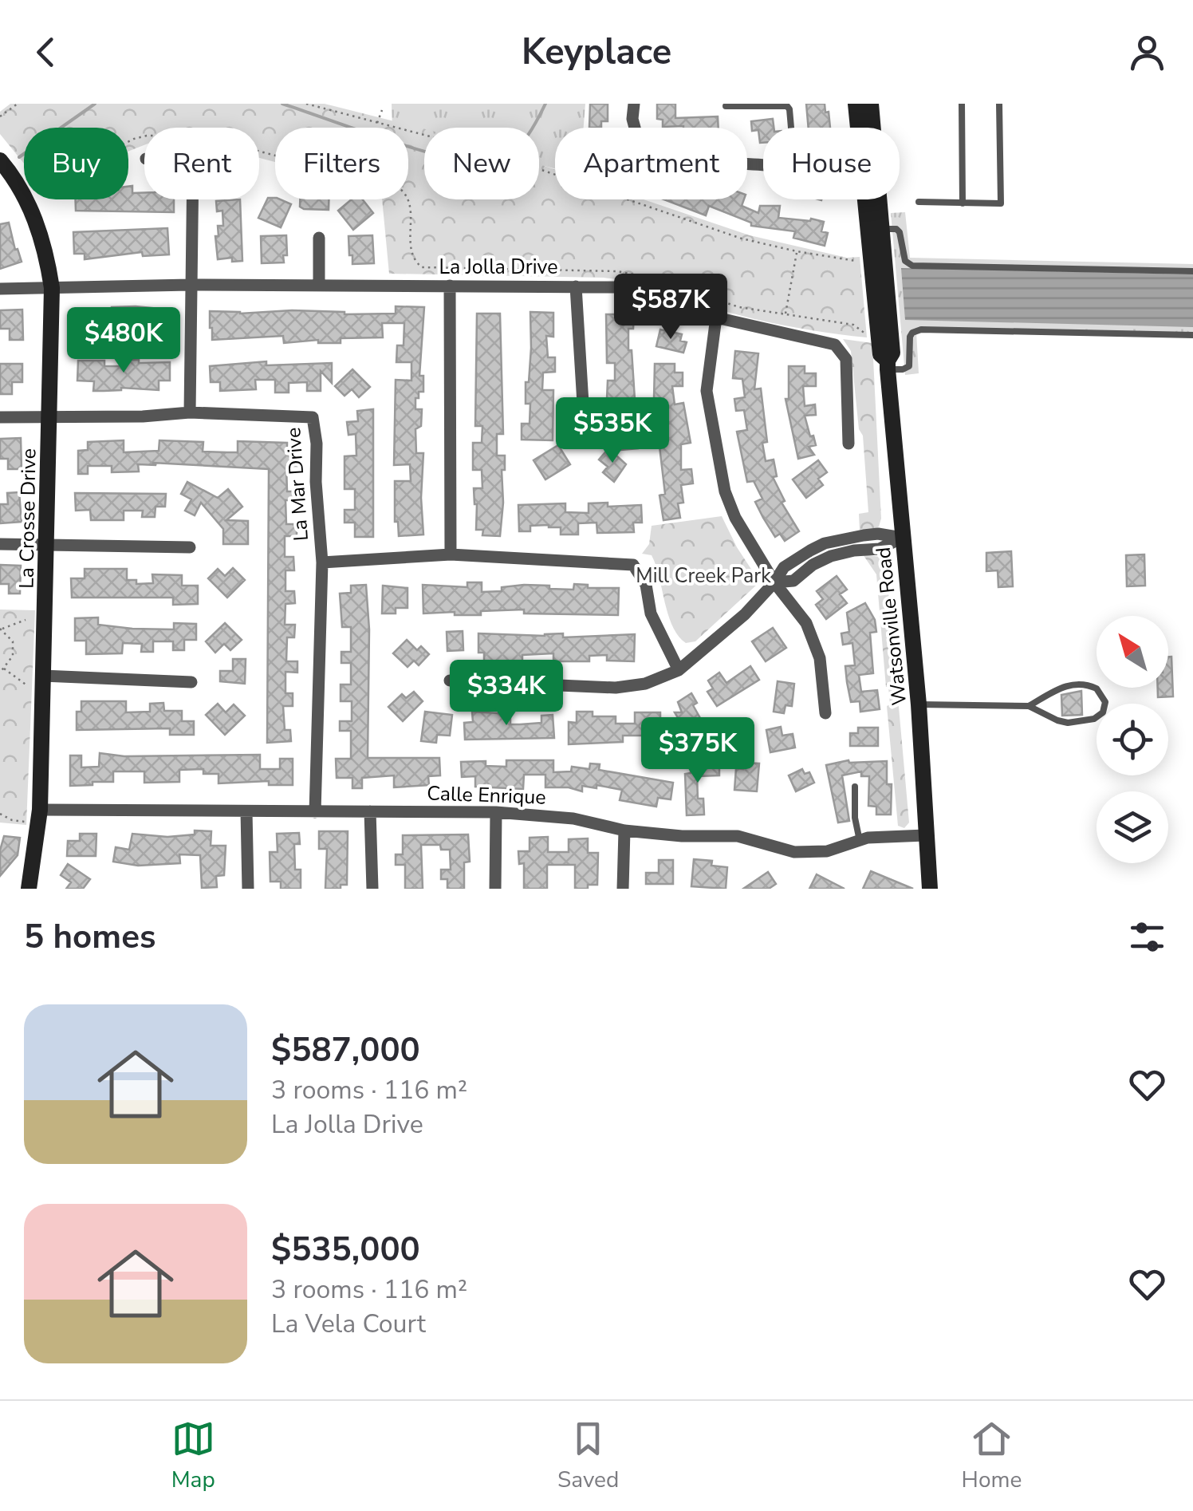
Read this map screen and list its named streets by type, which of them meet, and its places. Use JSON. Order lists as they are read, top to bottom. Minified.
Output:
{"streets":{"main road":["La Crosse Drive","Watsonville Road"],"street":["La Jolla Drive","La Mar Drive","Calle Enrique"]},"crossings":[["La Jolla Drive","La Crosse Drive"],["La Mar Drive","La Crosse Drive"],["La Mar Drive","Calle Enrique"],["La Crosse Drive","Calle Enrique"],["Watsonville Road","Calle Enrique"]],"parks":["Mill Creek Park"],"north":"top left","page":{"header":"Keyplace","chip":["Buy","Rent","Filters","New","Apartment","House"],"price":["$587K","$480K","$535K","$334K","$375K"],"heading":"5 homes","list":[{"name":"$587,000","note":"3 rooms · 116 m² · La Jolla Drive"},{"name":"$535,000","note":"3 rooms · 116 m² · La Vela Court"}],"tabs":["Map","Saved","Home"]}}
